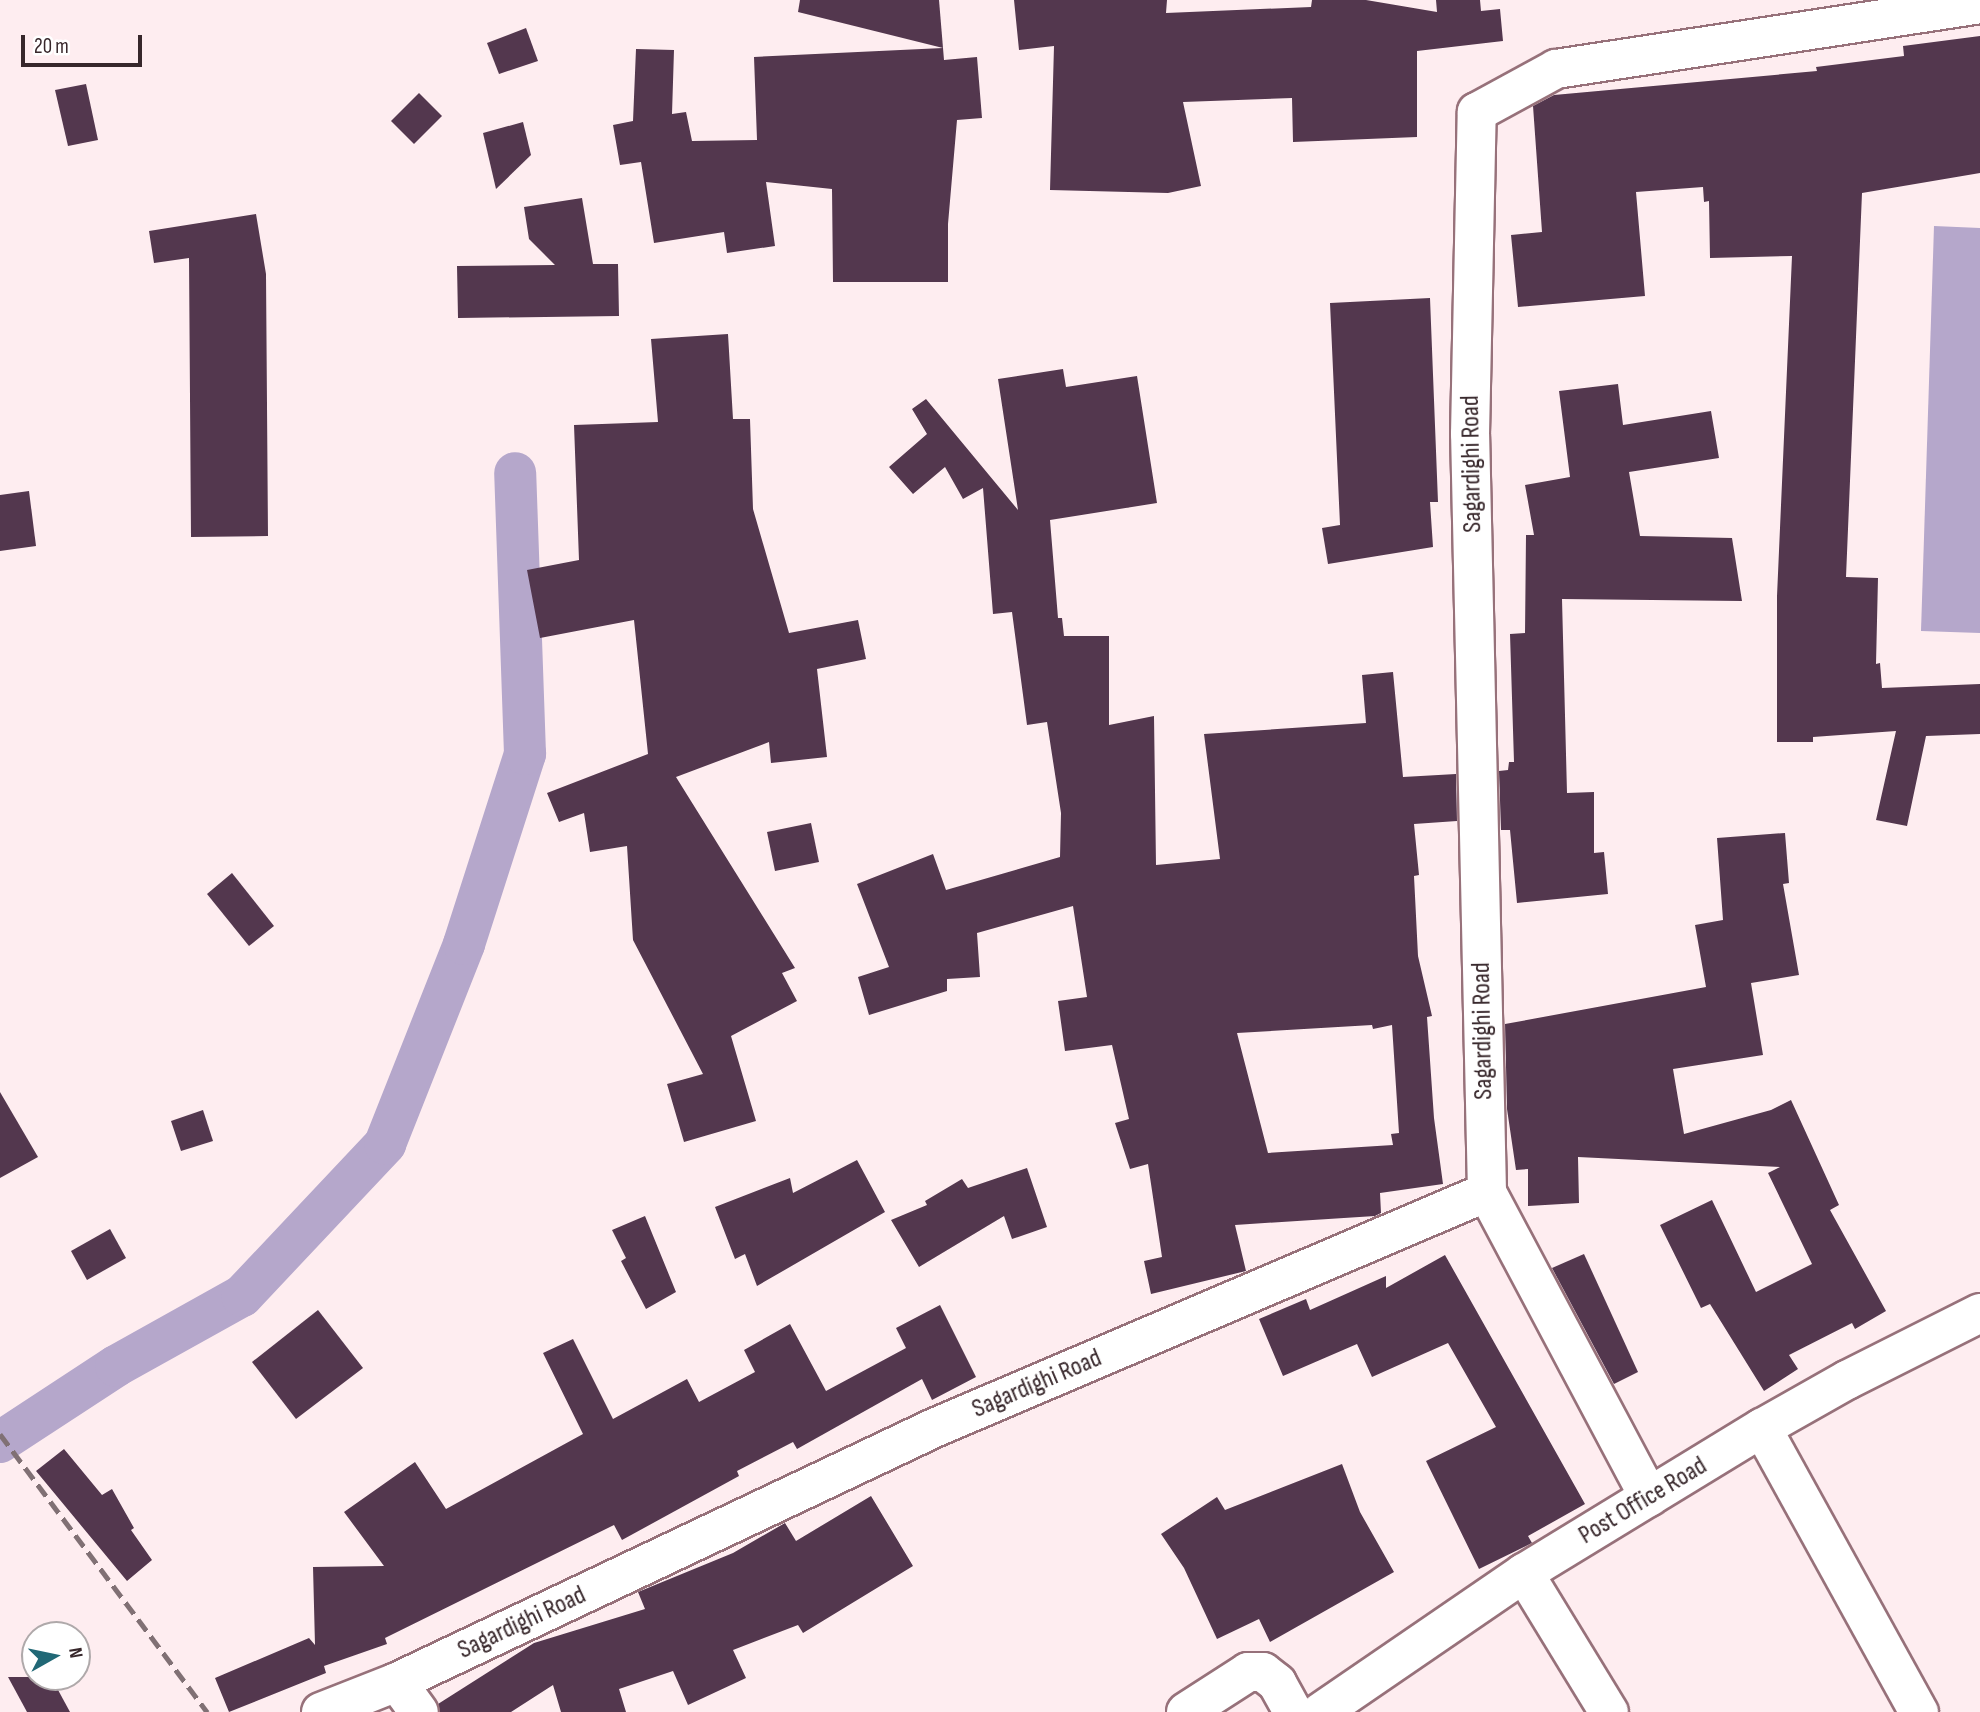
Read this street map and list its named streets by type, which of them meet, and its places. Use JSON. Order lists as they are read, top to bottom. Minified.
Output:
{"streets":{"street":["Sagardighi Road","Post Office Road"]},"scale_bar":"20 m","north":"right"}
